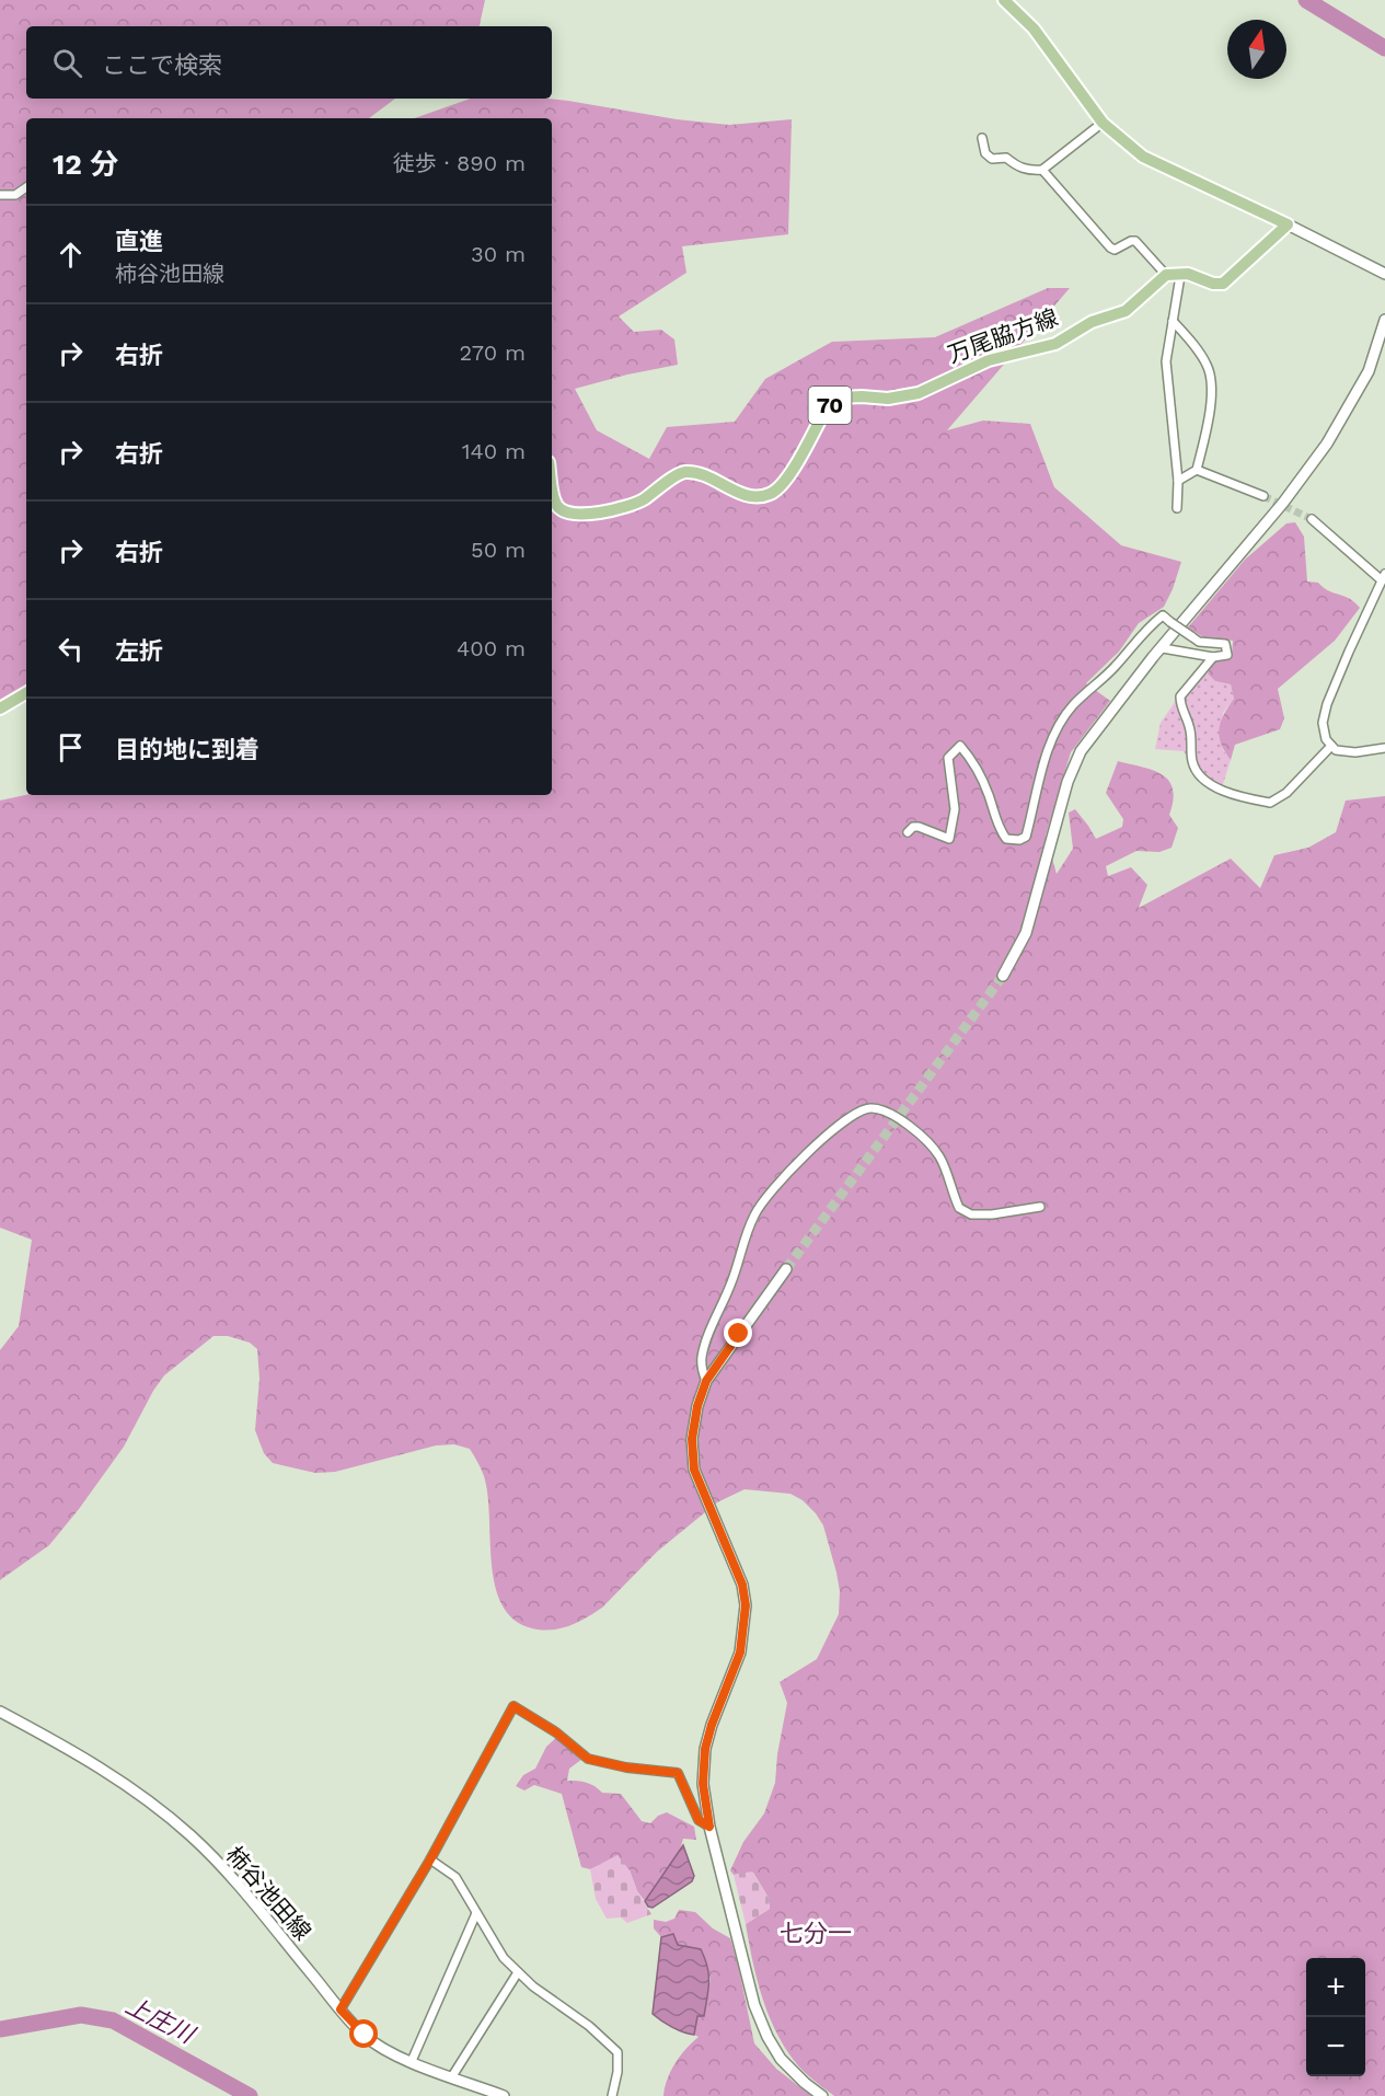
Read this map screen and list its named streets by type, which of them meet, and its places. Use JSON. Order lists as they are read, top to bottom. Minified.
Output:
{"streets":{"main road":["万尾脇方線","70"],"street":["柿谷池田線"]},"districts":["七分一"],"water":["上庄川"],"north":"top","page":{"search":"ここで検索","heading":["12 分","徒歩 · 890 m"],"list":[["直進","柿谷池田線","30 m"],["右折","270 m"],["右折","140 m"],["右折","50 m"],["左折","400 m"],"目的地に到着"],"map_buttons":["+","−"]}}
